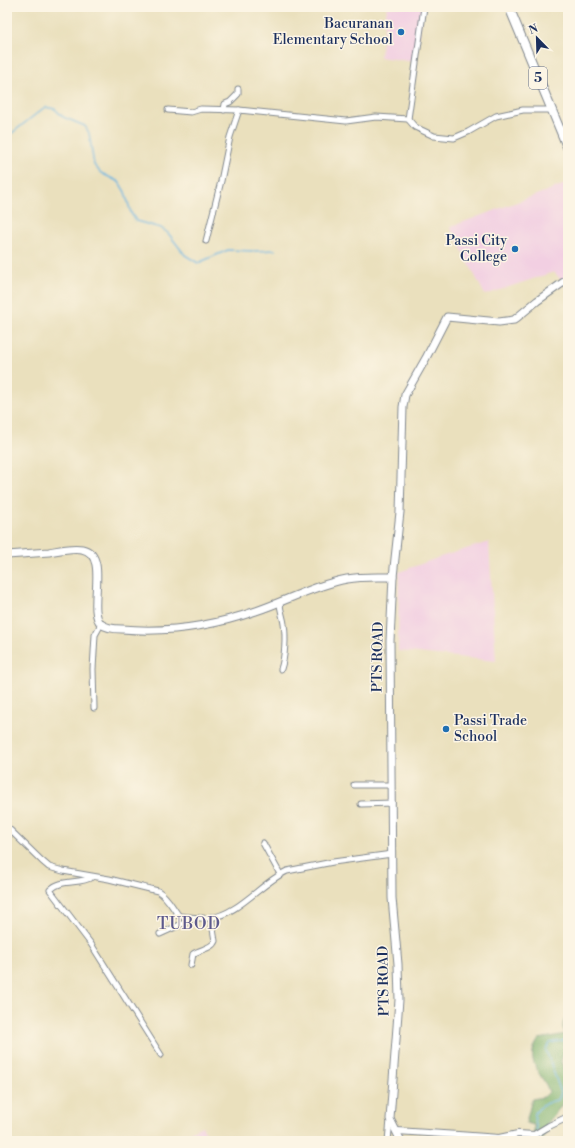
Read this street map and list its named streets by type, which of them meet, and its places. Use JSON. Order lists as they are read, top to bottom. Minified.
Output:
{"streets":{"highway":["5"],"main road":["PTS ROAD"]},"districts":["TUBOD"],"places":["Bacuranan Elementary School","Passi City College","Passi Trade School"],"north":"top left"}
